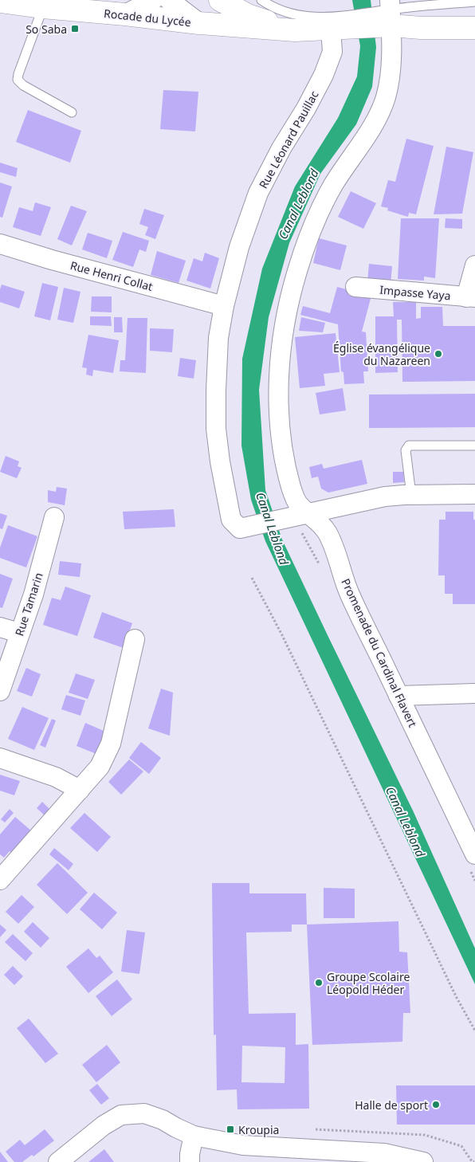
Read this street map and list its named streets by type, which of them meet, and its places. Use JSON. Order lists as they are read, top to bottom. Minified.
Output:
{"streets":{"main road":["Rocade du Lycée"],"street":["Rue Léonard Pauillac","Rue Henri Collat","Impasse Yaya","Rue Tamarin","Promenade du Cardinal Flavert"]},"crossings":[["Rocade du Lycée","Rue Léonard Pauillac"],["Rocade du Lycée","Promenade du Cardinal Flavert"],["Rue Léonard Pauillac","Rue Henri Collat"],["Rue Léonard Pauillac","Promenade du Cardinal Flavert"]],"water":["Canal Leblond"],"places":{"transit":["So Saba","Kroupia"],"other":["Église évangélique du Nazareen","Groupe Scolaire Léopold Héder","Halle de sport"]}}
